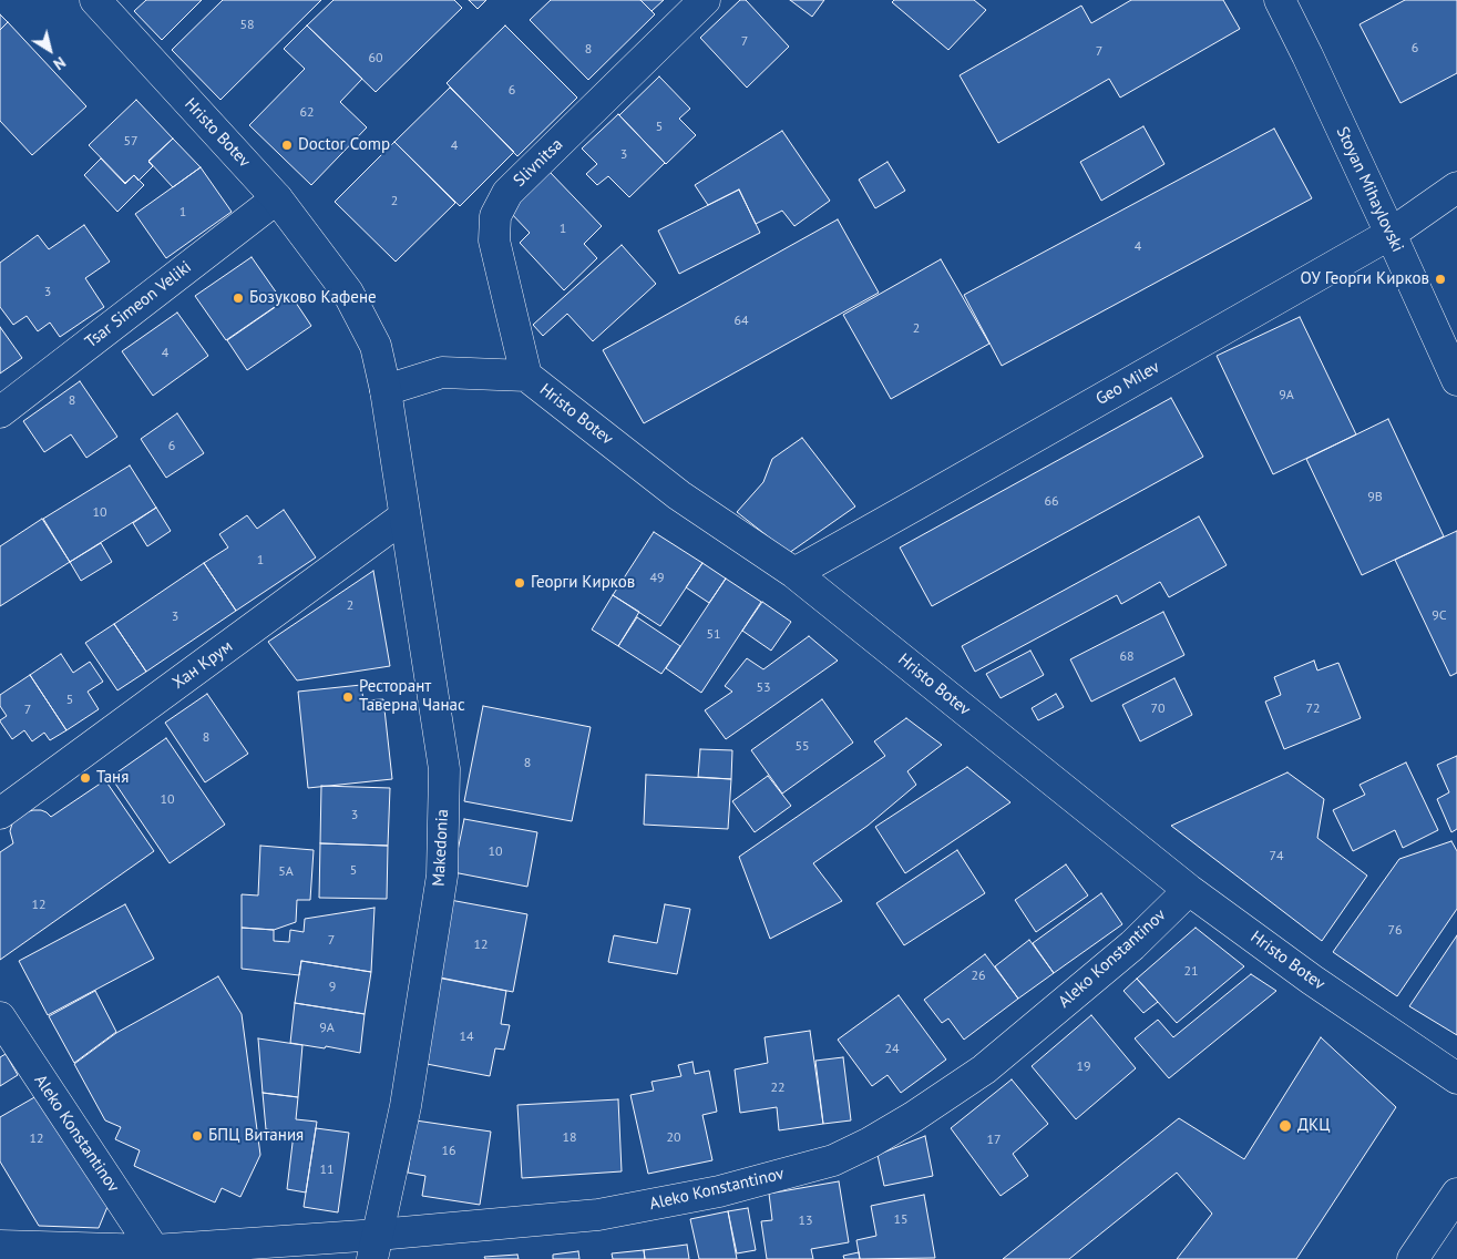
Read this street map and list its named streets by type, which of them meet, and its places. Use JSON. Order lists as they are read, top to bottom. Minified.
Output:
{"streets":{"street":["Hristo Botev","Slivnitsa","Stoyan Mihaylovski","Tsar Simeon Veliki","Geo Milev","Хан Крум","Makedonia","Aleko Konstantinov"]},"crossings":[["Hristo Botev","Slivnitsa"],["Hristo Botev","Tsar Simeon Veliki"],["Hristo Botev","Geo Milev"],["Hristo Botev","Makedonia"],["Hristo Botev","Aleko Konstantinov"],["Stoyan Mihaylovski","Geo Milev"],["Хан Крум","Makedonia"],["Makedonia","Aleko Konstantinov"]],"places":["Doctor Comp","ОУ Георги Кирков","Бозуково Кафене","Георги Кирков","Ресторант Таверна Чанас","Таня","ДКЦ","БПЦ Витания"],"house_numbers":["58","7","6","8","7","60","6","62","5","57","4","3","2","1","1","4","3","64","2","4","9A","8","6","9B","66","10","1","49","2","9C","3","51","68","53","5","70","72","7","8","55","8","10","3","10","74","5","5A","12","76","7","12","21","26","9","9A","14","24","19","22","18","20","12","17","16","11","15","13"],"north":"bottom right"}
